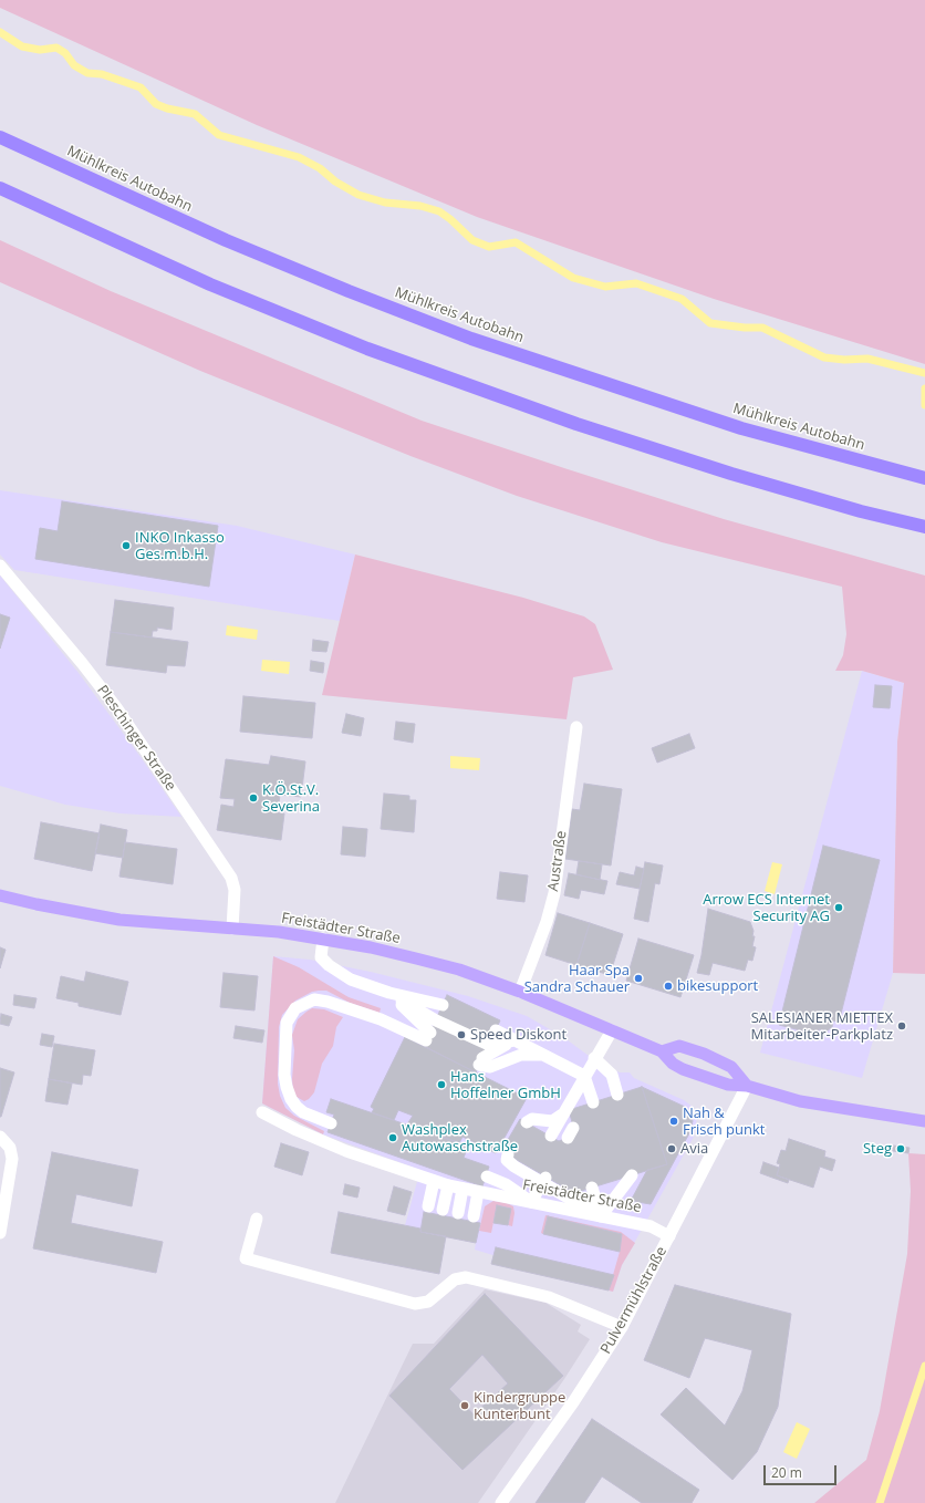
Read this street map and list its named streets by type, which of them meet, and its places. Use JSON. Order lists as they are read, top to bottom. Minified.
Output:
{"streets":{"highway":["Mühlkreis Autobahn"],"main road":["Freistädter Straße"],"street":["Pleschinger Straße","Austraße","Pulvermühlstraße"]},"crossings":[["Pleschinger Straße","Freistädter Straße"],["Austraße","Freistädter Straße"],["Freistädter Straße","Pulvermühlstraße"]],"places":["INKO Inkasso Ges.m.b.H.","K.Ö.St.V. Severina","Arrow ECS Internet Security AG","Haar Spa Sandra Schauer","bikesupport","SALESIANER MIETTEX Mitarbeiter-Parkplatz","Speed Diskont","Hans Hoffelner GmbH","Nah & Frisch punkt","Washplex Autowaschstraße","Avia","Steg","Kindergruppe Kunterbunt"],"scale_bar":"20 m"}
